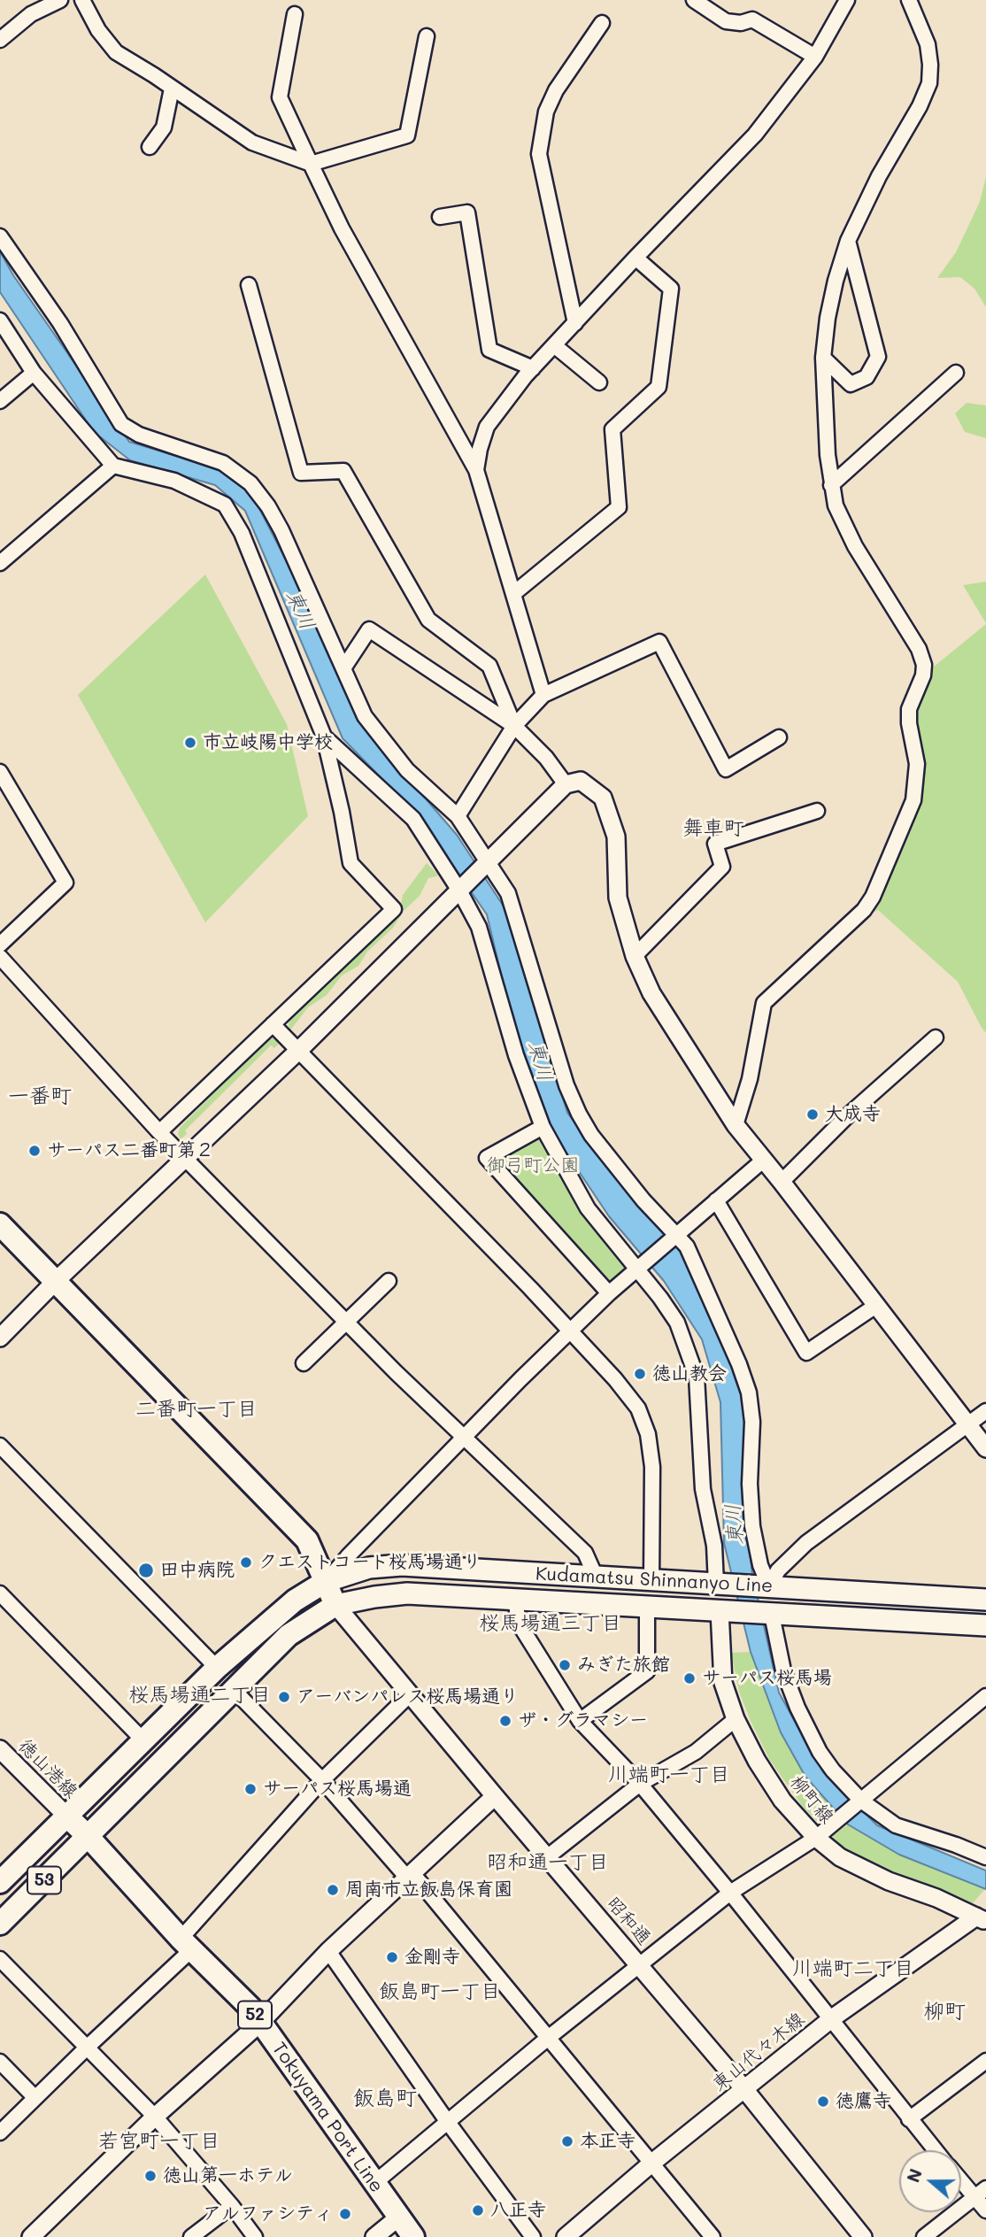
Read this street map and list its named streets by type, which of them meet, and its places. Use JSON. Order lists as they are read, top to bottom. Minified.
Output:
{"streets":{"main road":["Kudamatsu Shinnanyo Line","53","52","Tokuyama Port Line"],"street":["徳山港線","柳町線","昭和通","東山代々木線"]},"crossings":[["Kudamatsu Shinnanyo Line","柳町線"],["Kudamatsu Shinnanyo Line","昭和通"],["徳山港線","53"],["徳山港線","Tokuyama Port Line"],["柳町線","東山代々木線"],["53","Tokuyama Port Line"],["昭和通","東山代々木線"]],"districts":["舞車町","一番町","二番町一丁目","桜馬場通三丁目","桜馬場通二丁目","川端町一丁目","昭和通一丁目","川端町二丁目","飯島町一丁目","柳町","飯島町","若宮町一丁目"],"water":["東川"],"parks":["御弓町公園"],"places":["市立岐陽中学校","大成寺","サーパス二番町第２","徳山教会","クエストコート桜馬場通り","田中病院","みぎた旅館","サーパス桜馬場","アーバンパレス桜馬場通り","ザ・グラマシー","サーパス桜馬場通","周南市立飯島保育園","金剛寺","徳鷹寺","本正寺","徳山第一ホテル","八正寺","アルファシティ"],"north":"left"}
